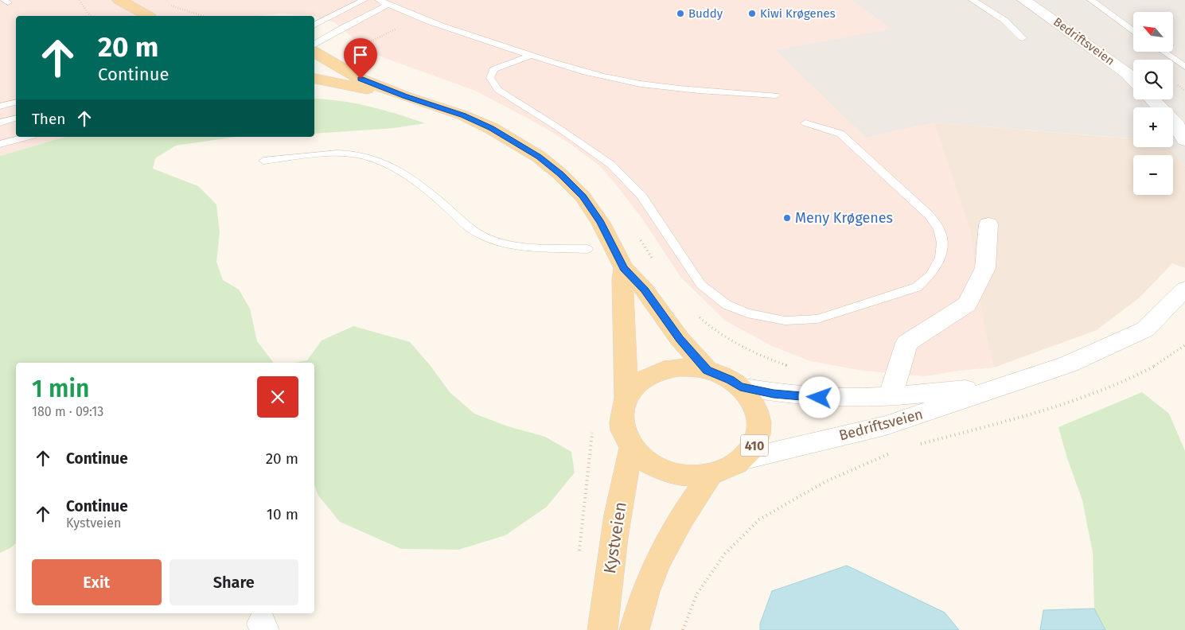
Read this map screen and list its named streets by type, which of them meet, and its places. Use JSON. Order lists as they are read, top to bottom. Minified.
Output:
{"streets":{"main road":["410","Kystveien"],"street":["Bedriftsveien"]},"crossings":[["Bedriftsveien","410"],["Bedriftsveien","Kystveien"],["410","Kystveien"]],"places":["Buddy","Kiwi Krøgenes","Meny Krøgenes"],"north":"top left","page":{"map_buttons":["+","−"],"turn":["20 m","Continue"],"then":"Then","heading":["1 min","180 m · 09:13"],"list":[{"name":"Continue","value":"20 m"},{"name":"Continue","note":"Kystveien","value":"10 m"}],"buttons":["Exit","Share"]}}
